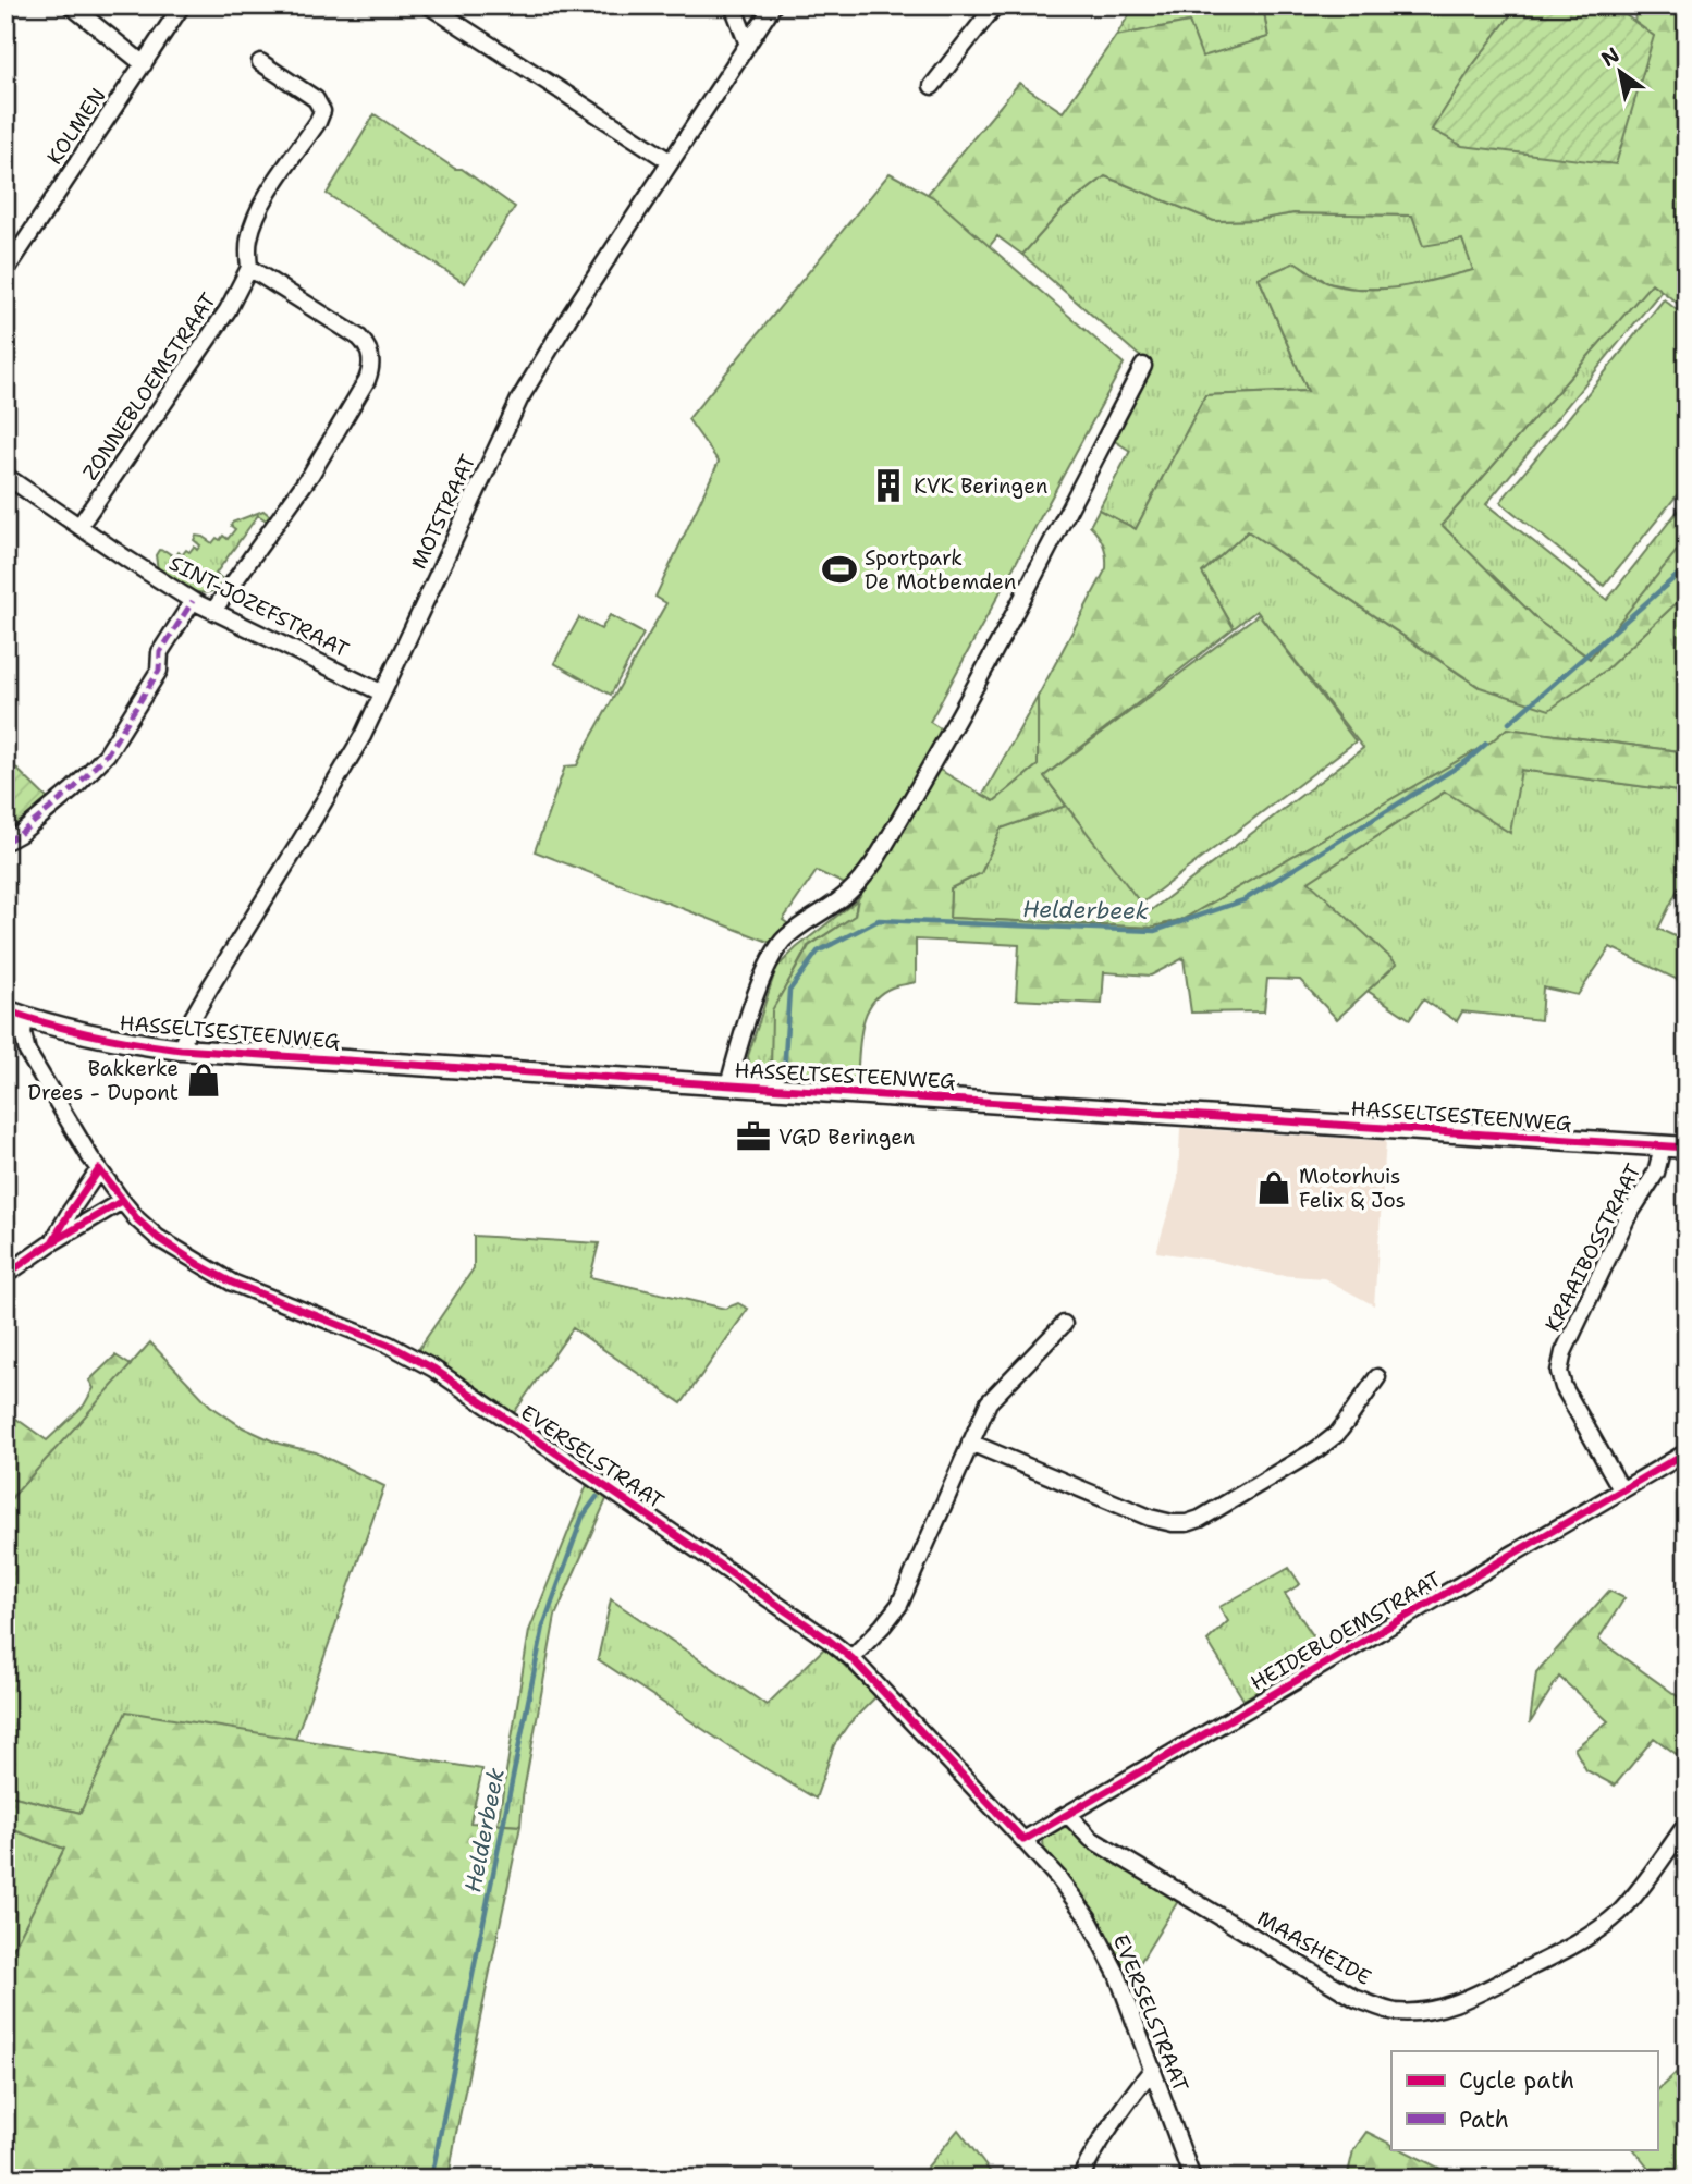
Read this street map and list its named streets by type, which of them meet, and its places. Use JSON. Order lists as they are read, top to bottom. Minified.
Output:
{"streets":{"street":["KOLMEN","ZONNEBLOEMSTRAAT","MOTSTRAAT","SINT-JOZEFSTRAAT","HASSELTSESTEENWEG","KRAAIBOSSTRAAT","EVERSELSTRAAT","HEIDEBLOEMSTRAAT","MAASHEIDE"]},"crossings":[["ZONNEBLOEMSTRAAT","SINT-JOZEFSTRAAT"],["MOTSTRAAT","SINT-JOZEFSTRAAT"],["MOTSTRAAT","HASSELTSESTEENWEG"],["HASSELTSESTEENWEG","KRAAIBOSSTRAAT"],["HASSELTSESTEENWEG","EVERSELSTRAAT"],["KRAAIBOSSTRAAT","HEIDEBLOEMSTRAAT"],["EVERSELSTRAAT","HEIDEBLOEMSTRAAT"],["HEIDEBLOEMSTRAAT","MAASHEIDE"]],"water":["Helderbeek"],"places":{"building":["KVK Beringen"],"sports":["Sportpark De Motbemden"],"shop":["Bakkerke Drees - Dupont","Motorhuis Felix & Jos"],"office":["VGD Beringen"]},"legend":["Cycle path","Path"],"north":"top left"}
